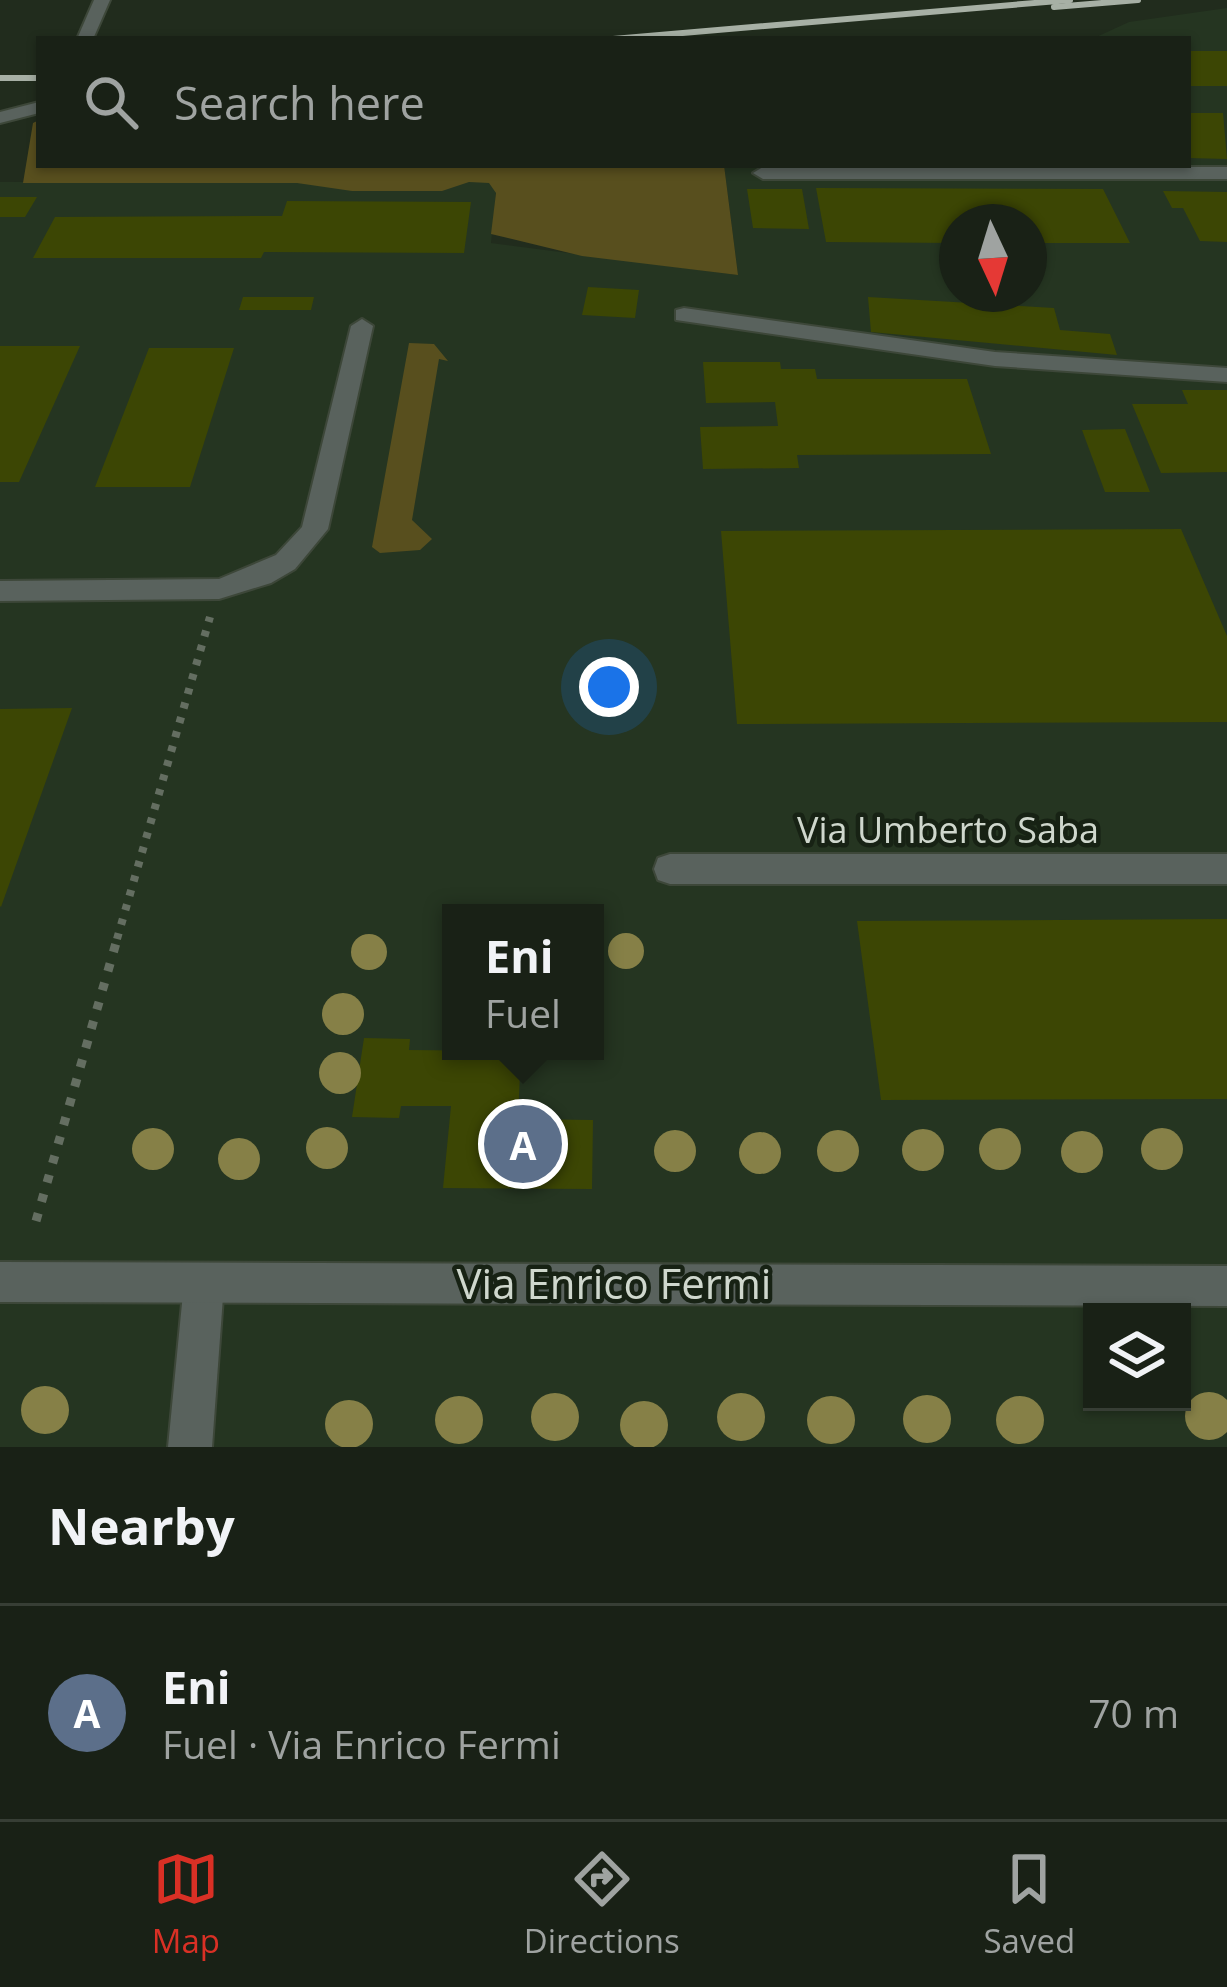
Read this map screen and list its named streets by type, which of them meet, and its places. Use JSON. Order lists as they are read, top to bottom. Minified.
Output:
{"streets":{"street":["Via Umberto Saba","Via Enrico Fermi"]},"north":"bottom","page":{"search":"Search here","popup":["Eni","Fuel"],"pins":"A","heading":"Nearby","list":[{"mark":"A","name":"Eni","note":"Fuel · Via Enrico Fermi","value":"70 m"}],"nav":["Map","Directions","Saved"]}}
